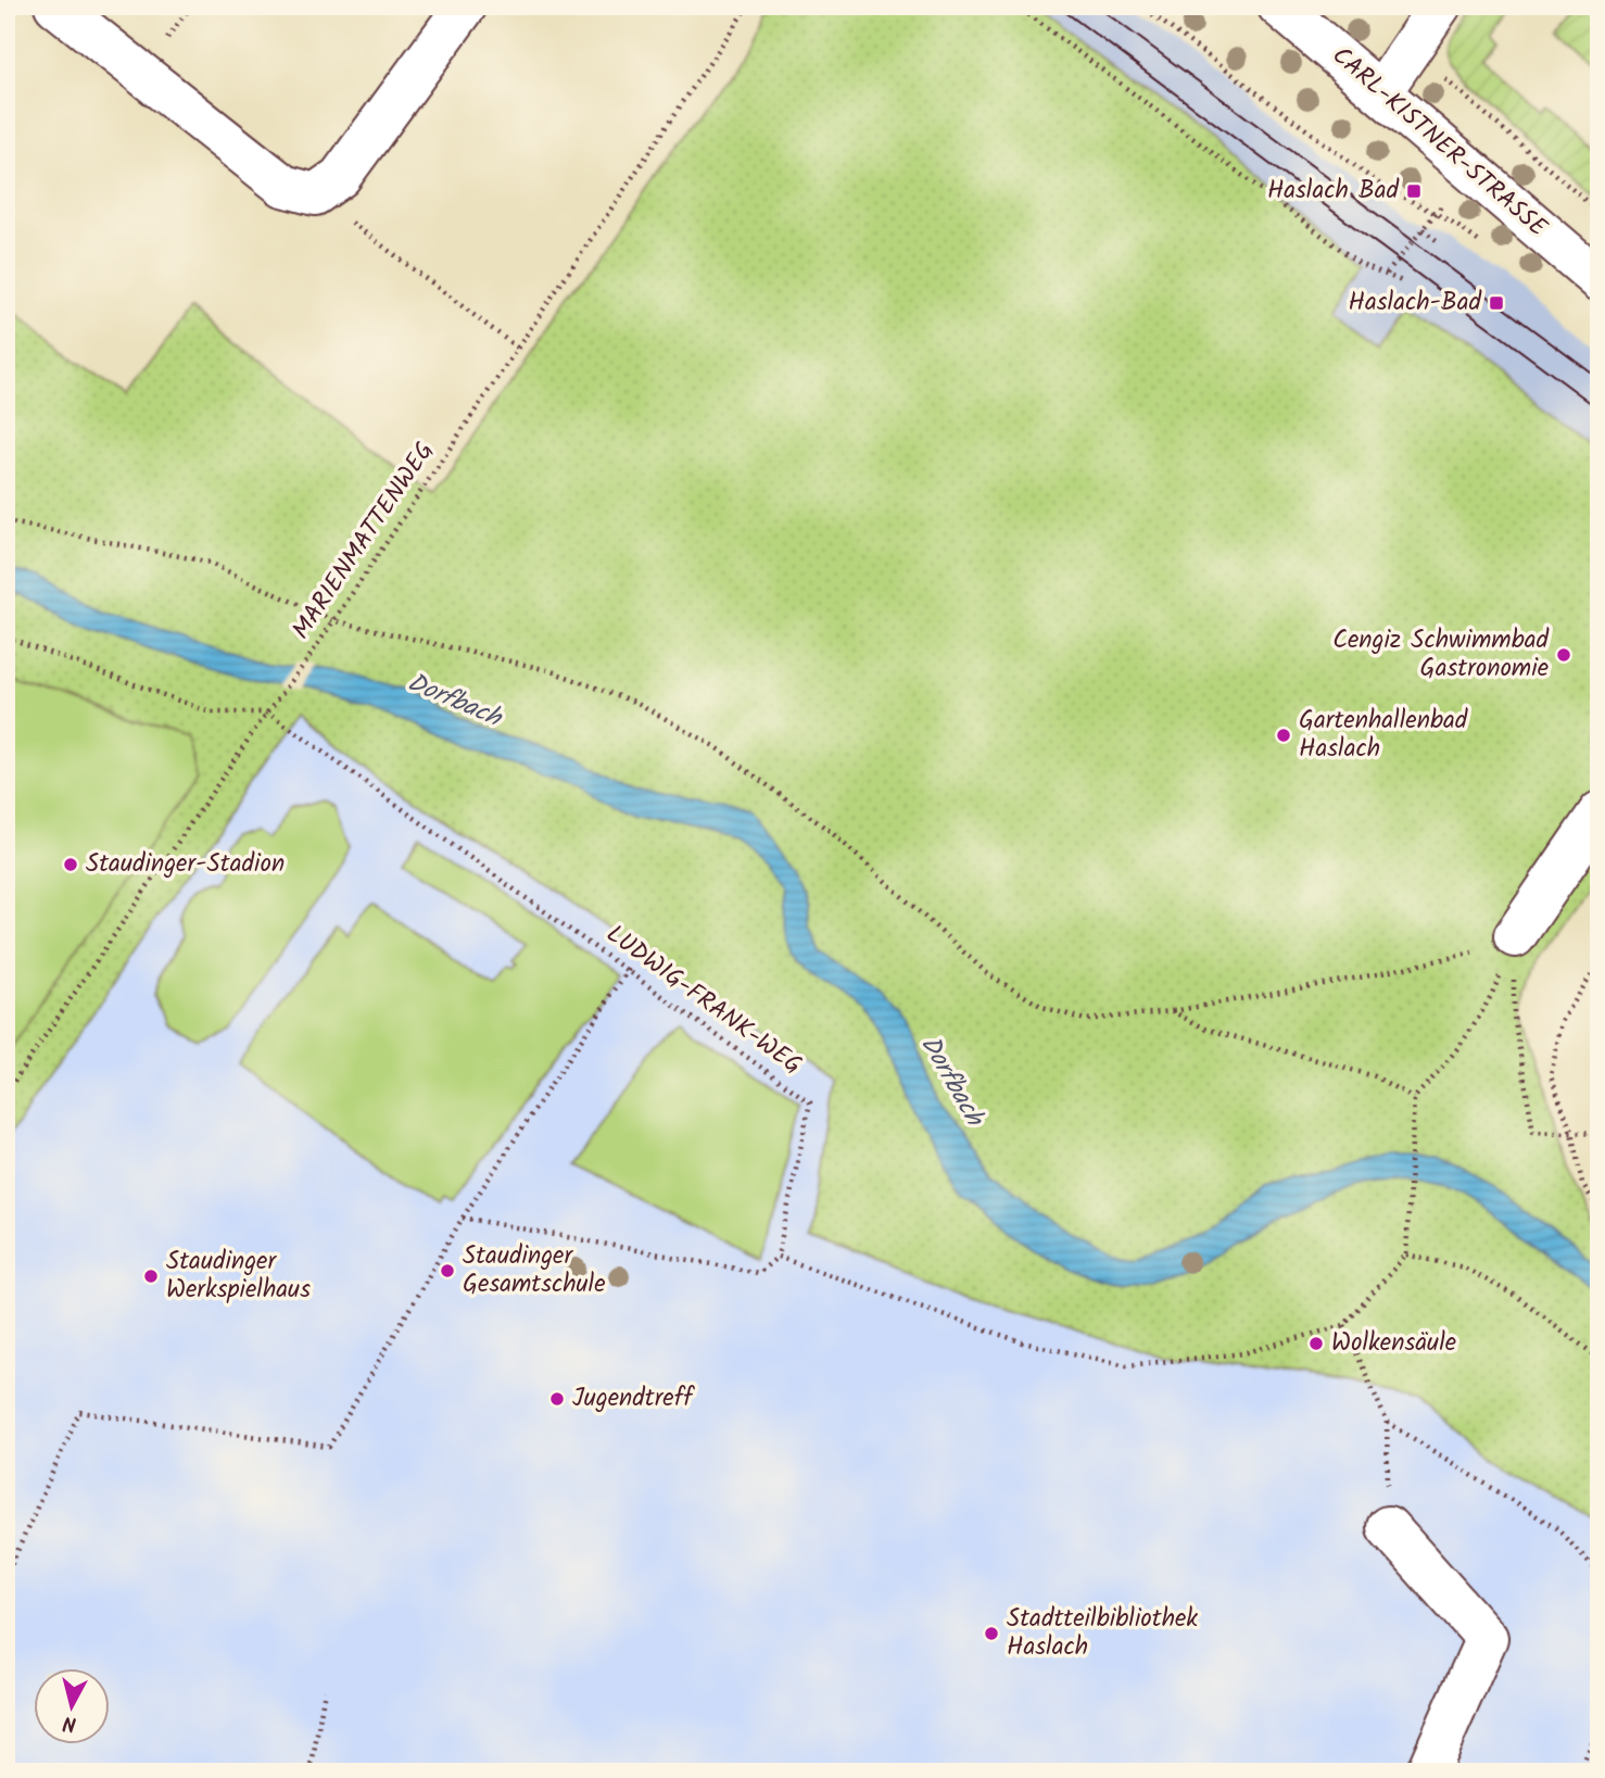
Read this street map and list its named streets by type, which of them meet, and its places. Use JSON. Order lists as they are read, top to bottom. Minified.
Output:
{"streets":{"street":["CARL-KISTNER-STRASSE"],"path":["MARIENMATTENWEG","LUDWIG-FRANK-WEG"]},"crossings":[["MARIENMATTENWEG","LUDWIG-FRANK-WEG"]],"water":["Dorfbach"],"places":{"transit":["Haslach Bad","Haslach-Bad"],"other":["Cengiz Schwimmbad Gastronomie","Gartenhallenbad Haslach","Staudinger-Stadion","Staudinger Gesamtschule","Staudinger Werkspielhaus","Wolkensäule","Jugendtreff","Stadtteilbibliothek Haslach"]},"north":"bottom"}
